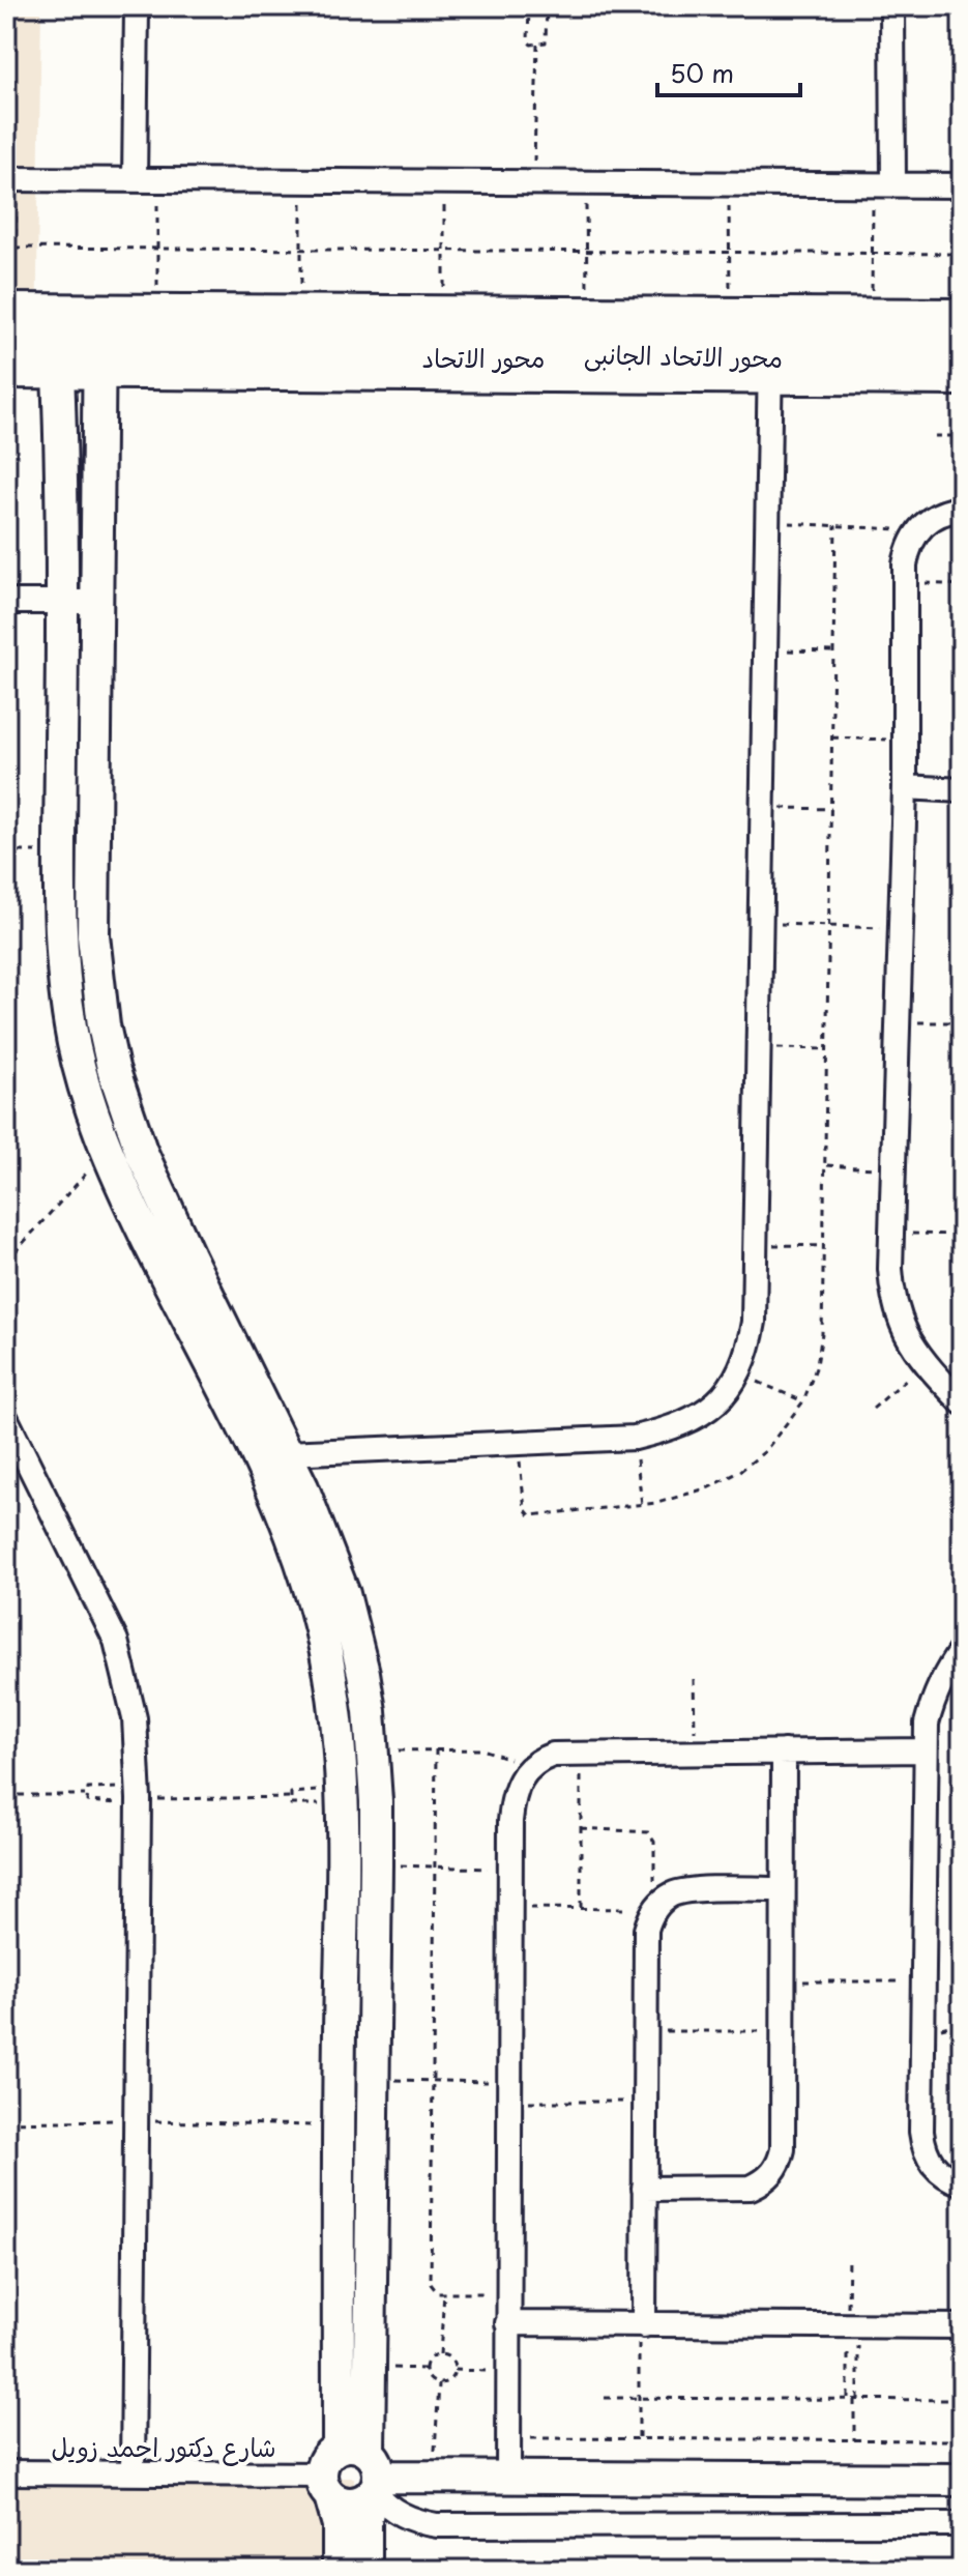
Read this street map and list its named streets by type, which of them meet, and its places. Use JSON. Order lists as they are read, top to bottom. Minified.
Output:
{"streets":{"street":["محور الاتحاد الجانبى","محور الاتحاد","شارع دكتور احمد زويل"]},"crossings":[["محور الاتحاد الجانبى","محور الاتحاد"]],"scale_bar":"50 m"}
